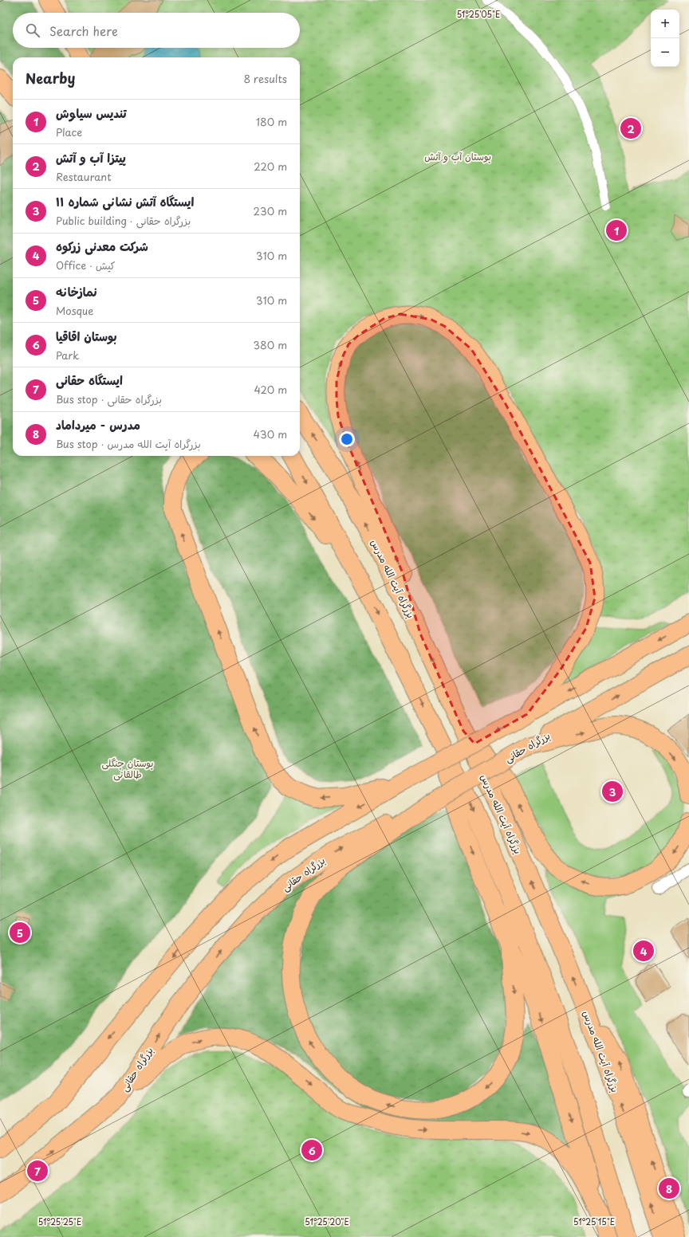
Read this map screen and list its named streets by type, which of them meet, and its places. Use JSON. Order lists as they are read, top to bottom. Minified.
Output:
{"streets":{"highway":["بزرگراه آیت الله مدرس","بزرگراه حقانی"]},"parks":["بوستان آب و آتش","بوستان جنگلی طالقانی"],"page":{"map_buttons":["+","−"],"search":"Search here","heading":["Nearby","8 results"],"list":[{"mark":"1","name":"تندیس سیاوش","note":"Place","value":"180 m"},{"mark":"2","name":"پیتزا آب و آتش","note":"Restaurant","value":"220 m"},{"mark":"3","name":"ایستگاه آتش نشانی شماره ۱۱","note":"Public building · بزرگراه حقانی","value":"230 m"},{"mark":"4","name":"شرکت معدنی زرکوه","note":"Office · کیش","value":"310 m"},{"mark":"5","name":"نمازخانه","note":"Mosque","value":"310 m"},{"mark":"6","name":"بوستان اقاقیا","note":"Park","value":"380 m"},{"mark":"7","name":"ایستگاه حقانی","note":"Bus stop · بزرگراه حقانی","value":"420 m"},{"mark":"8","name":"مدرس - میرداماد","note":"Bus stop · بزرگراه آیت الله مدرس","value":"430 m"}],"pins":["2","1","3","5","4","6","7","8"]},"coordinates":["51°25'05\"E","51°25'25\"E","51°25'20\"E","51°25'15\"E"]}
